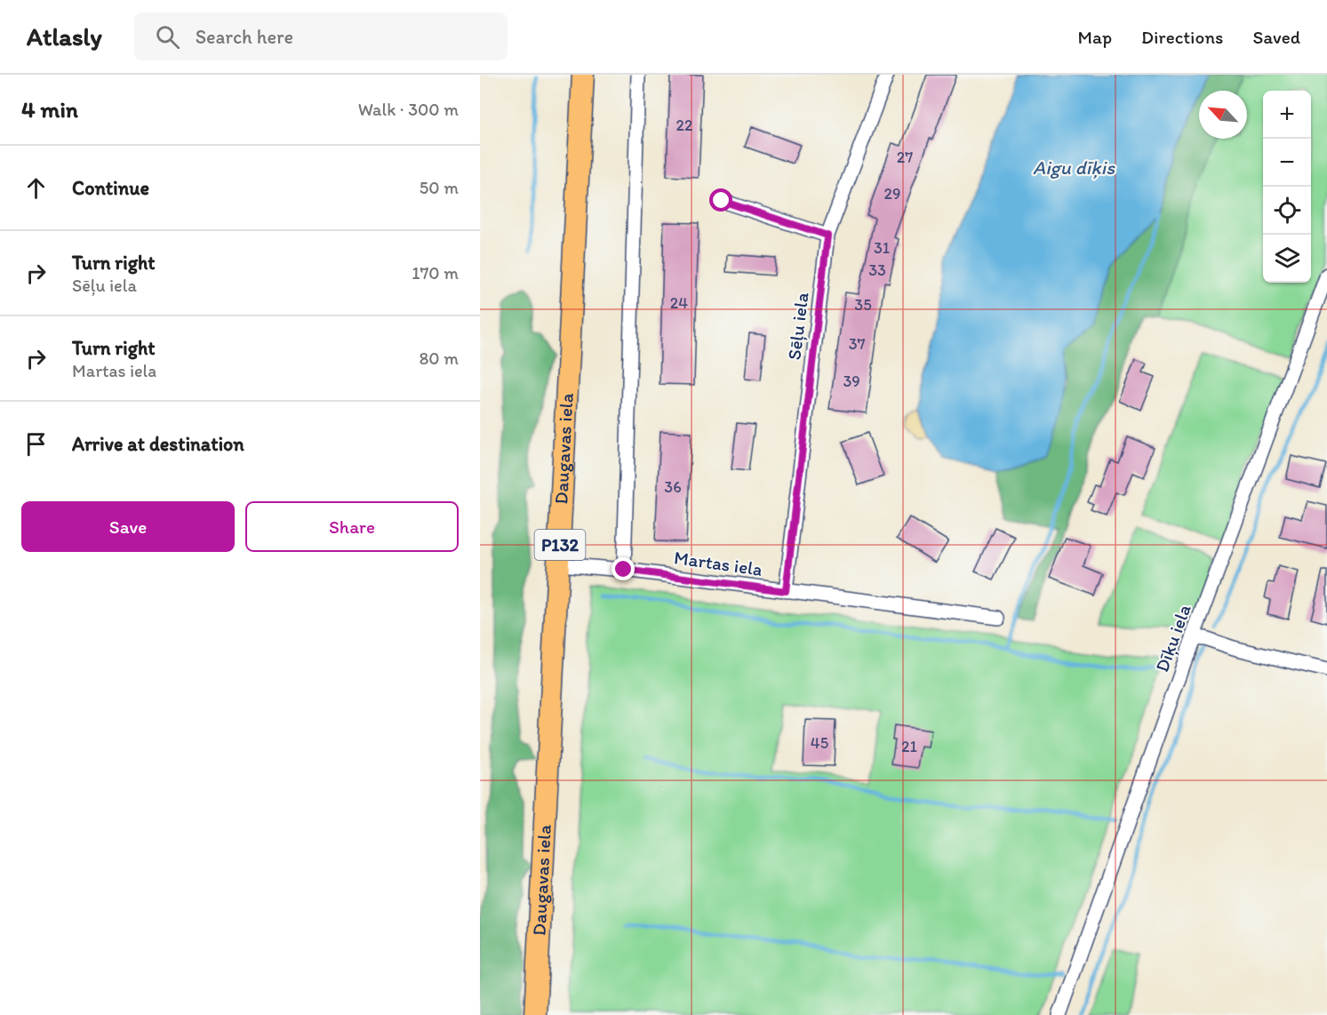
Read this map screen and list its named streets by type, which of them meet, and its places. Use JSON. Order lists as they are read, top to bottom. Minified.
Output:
{"streets":{"main road":["Daugavas iela","P132"],"street":["Sēļu iela","Martas iela","Dīķu iela"]},"crossings":[["Sēļu iela","Martas iela"],["Daugavas iela","Martas iela"]],"water":["Aigu dīķis"],"house_numbers":["22","27","29","31","33","24","35","37","39","36","45","21"],"north":"top left","page":{"header":"Atlasly","search":"Search here","nav":["Map","Directions","Saved"],"heading":["4 min","Walk · 300 m"],"map_buttons":["+","−"],"list":[["Continue","50 m"],["Turn right","Sēļu iela","170 m"],["Turn right","Martas iela","80 m"],"Arrive at destination"],"buttons":["Save","Share"]}}
